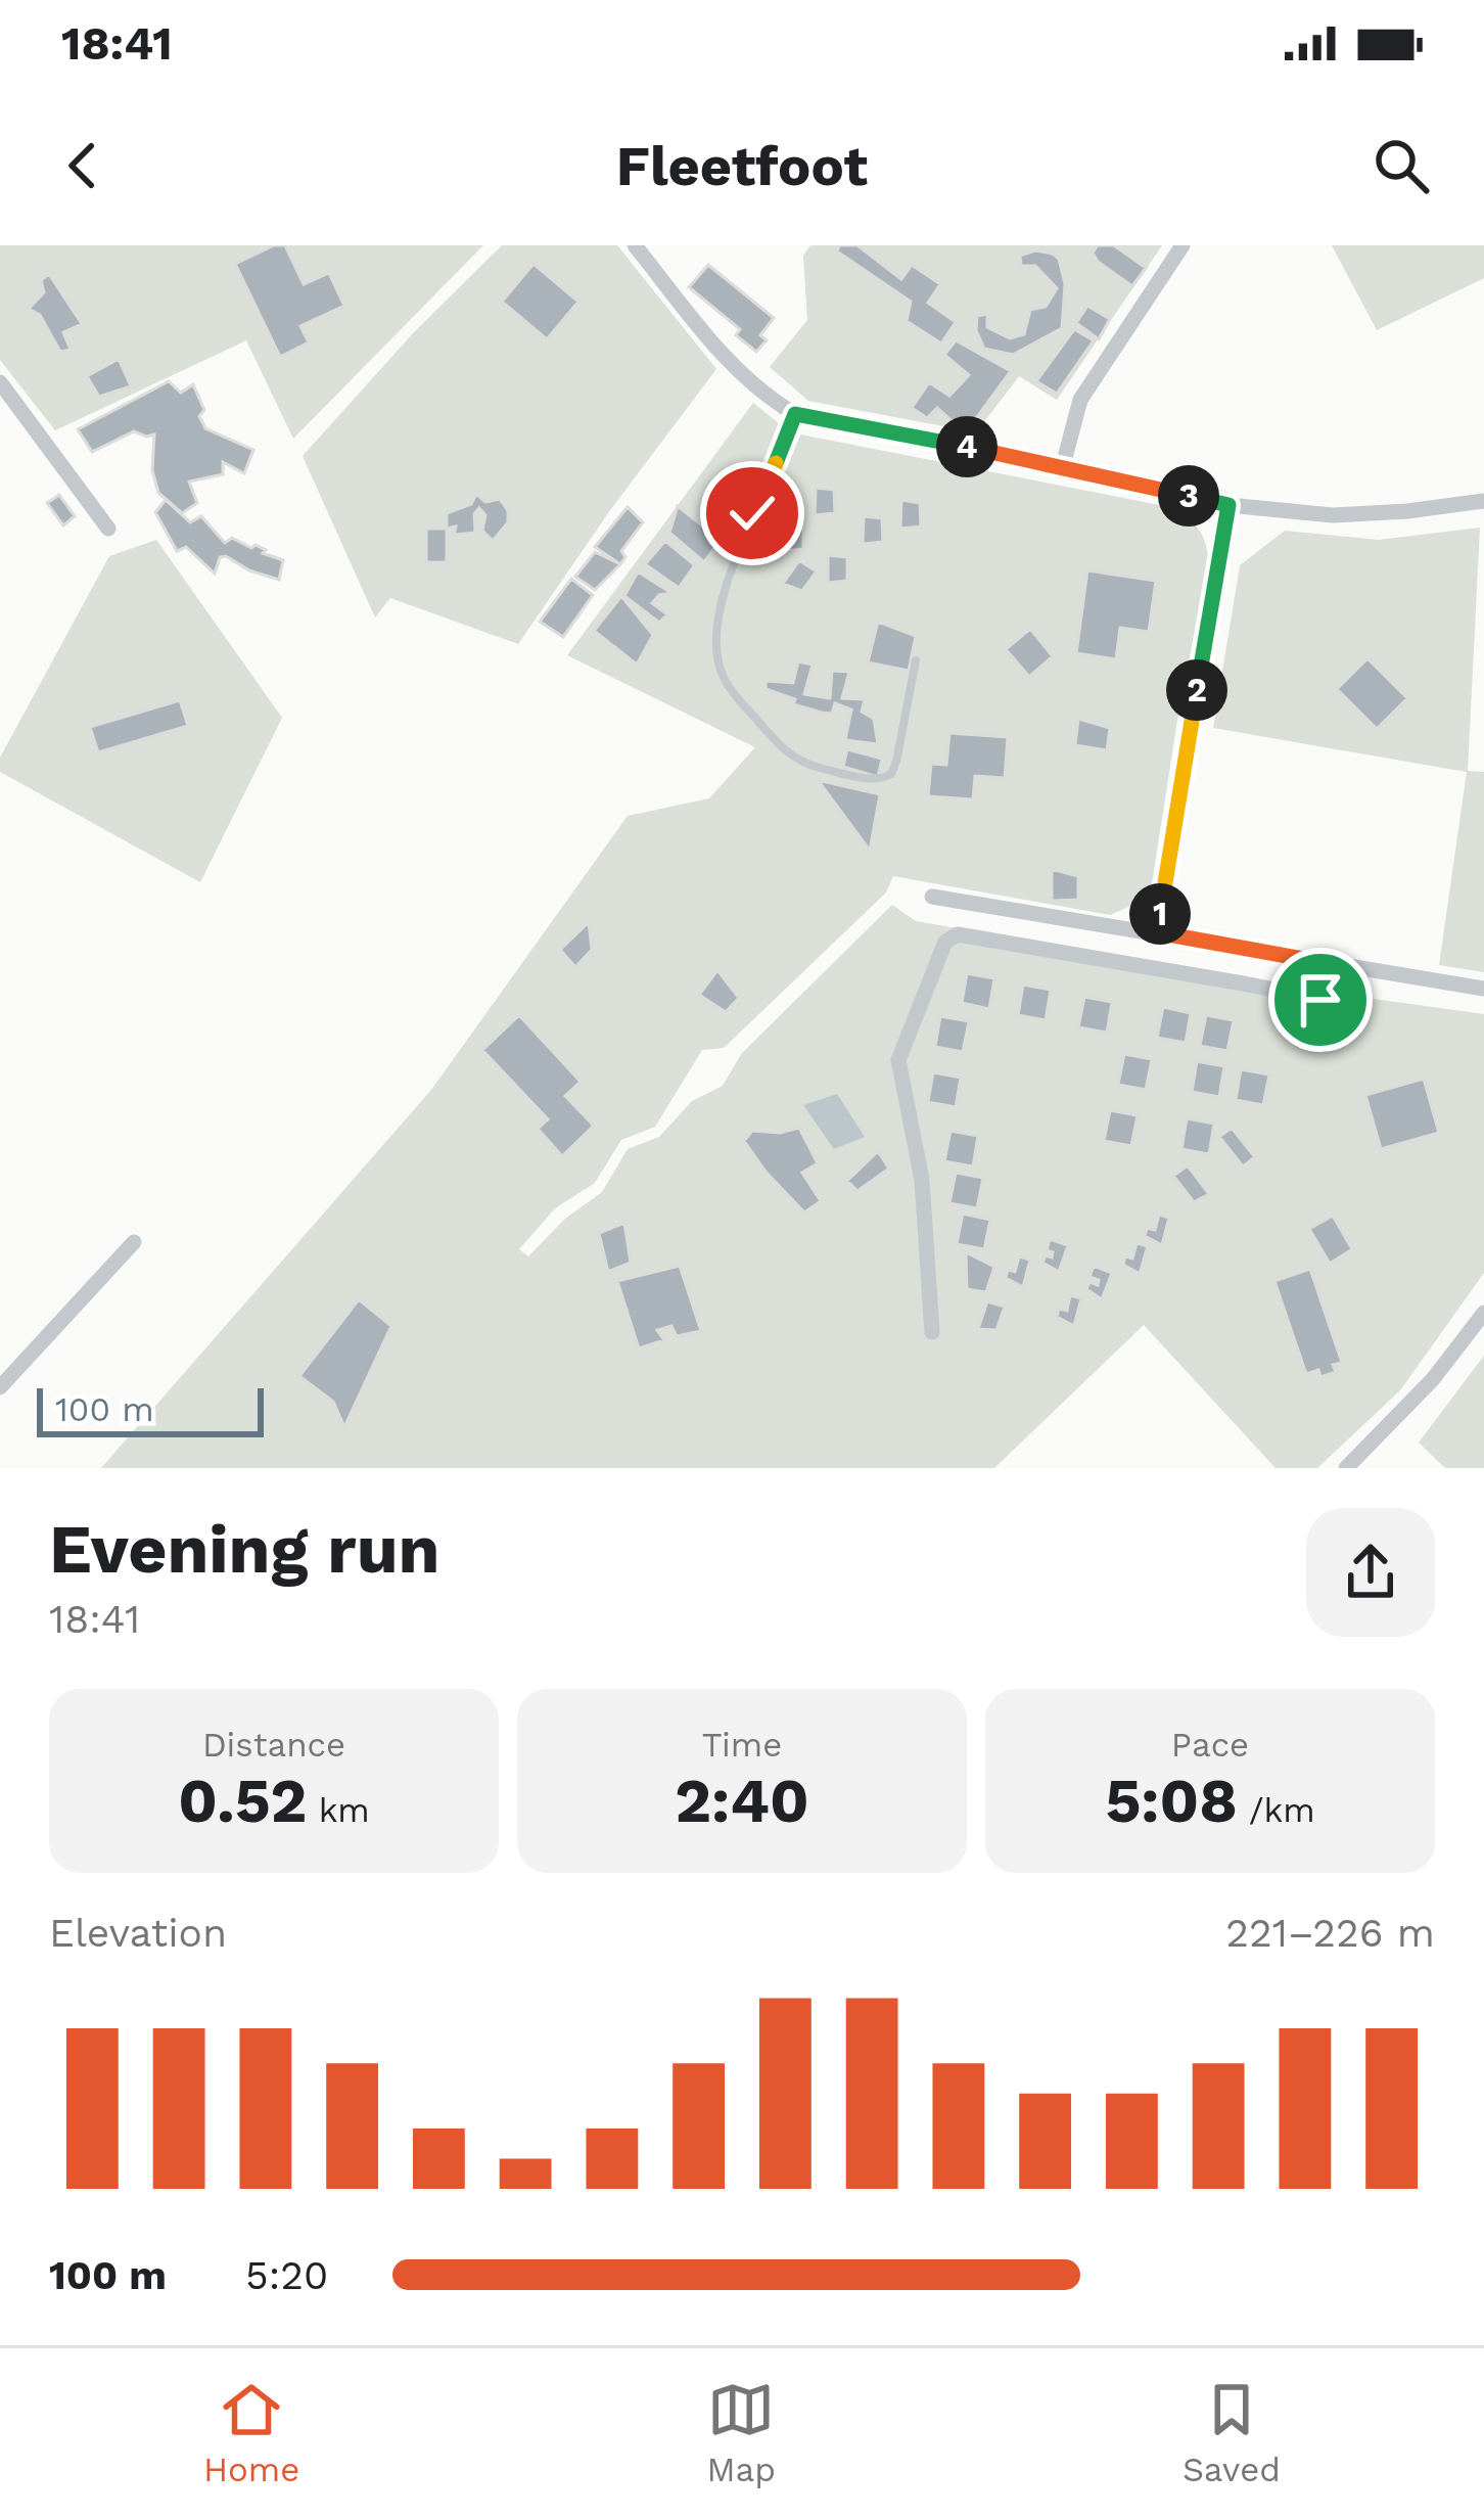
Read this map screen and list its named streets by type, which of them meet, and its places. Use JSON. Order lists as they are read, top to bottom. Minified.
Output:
{"scale_bar":"100 m","page":{"status":"18:41","header":"Fleetfoot","pins":["4","3","2","1"],"scale":"100 m","heading":["Evening run","18:41"],"stats":[["Distance","0.52 km"],["Time","2:40"],["Pace","5:08 /km"]],"chart":["Elevation","221–226 m"],"list":[{"name":"100 m","note":"5:20"}],"tabs":["Home","Map","Saved"]}}
